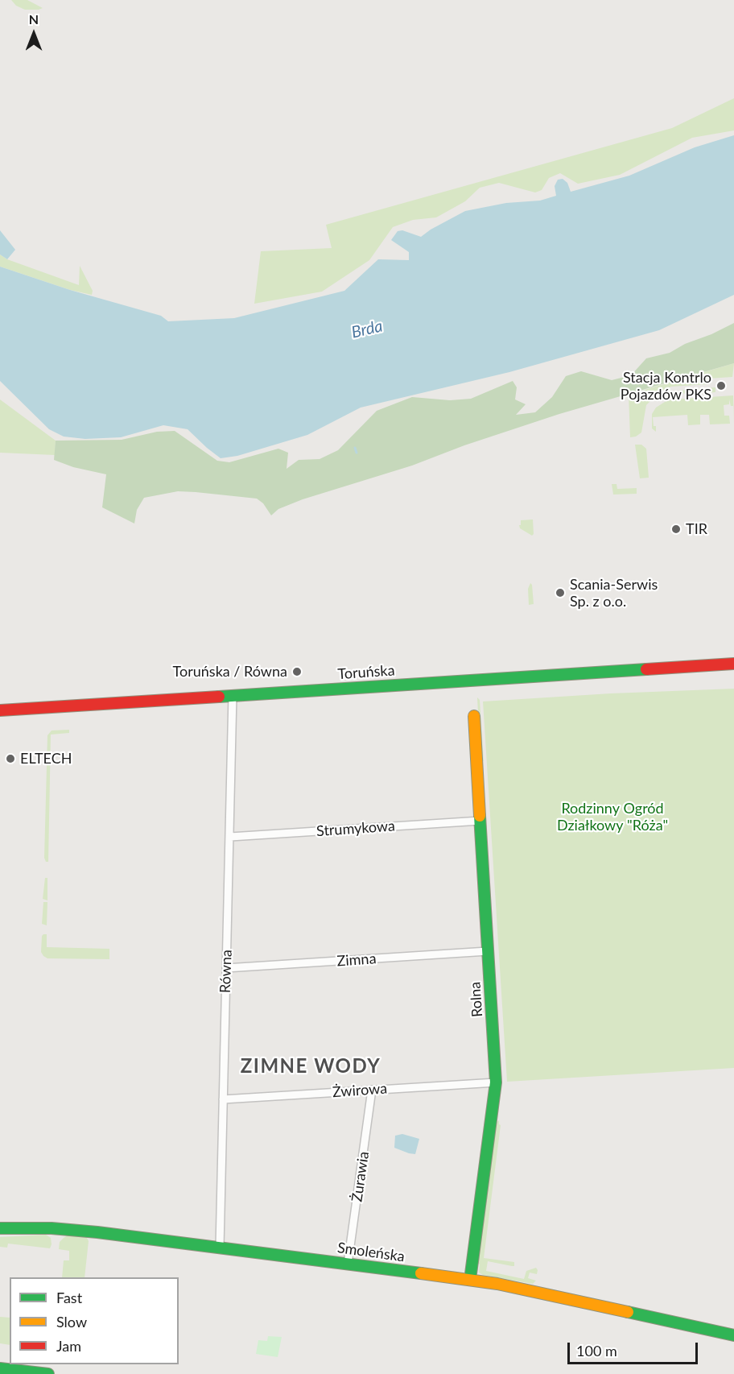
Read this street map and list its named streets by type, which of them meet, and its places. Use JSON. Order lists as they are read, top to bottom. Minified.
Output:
{"streets":{"street":["Toruńska","Strumykowa","Zimna","Równa","Rolna","Żwirowa","Żurawia","Smoleńska"]},"crossings":[["Toruńska","Równa"],["Strumykowa","Równa"],["Strumykowa","Rolna"],["Zimna","Równa"],["Zimna","Rolna"],["Równa","Żwirowa"],["Równa","Smoleńska"],["Rolna","Żwirowa"],["Rolna","Smoleńska"],["Żwirowa","Żurawia"],["Żurawia","Smoleńska"]],"districts":["ZIMNE WODY"],"water":["Brda"],"parks":["Rodzinny Ogród Działkowy \"Róża\""],"places":["Stacja Kontrlo Pojazdów PKS","TIR","Scania-Serwis Sp. z o.o.","Toruńska / Równa","ELTECH"],"legend":["Fast","Slow","Jam"],"scale_bar":"100 m","north":"top"}
